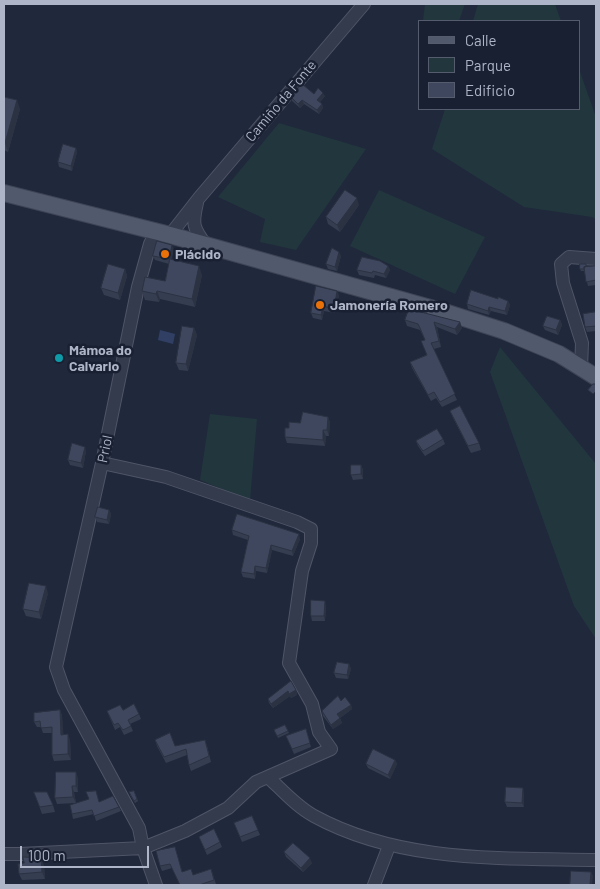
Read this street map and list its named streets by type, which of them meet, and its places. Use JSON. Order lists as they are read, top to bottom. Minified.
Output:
{"streets":{"street":["Camiño da Fonte","Priol"]},"crossings":[["Camiño da Fonte","Priol"]],"places":["Plácido","Jamonería Romero","Mámoa do Calvario"],"legend":["Calle","Parque","Edificio"],"scale_bar":"100 m"}
